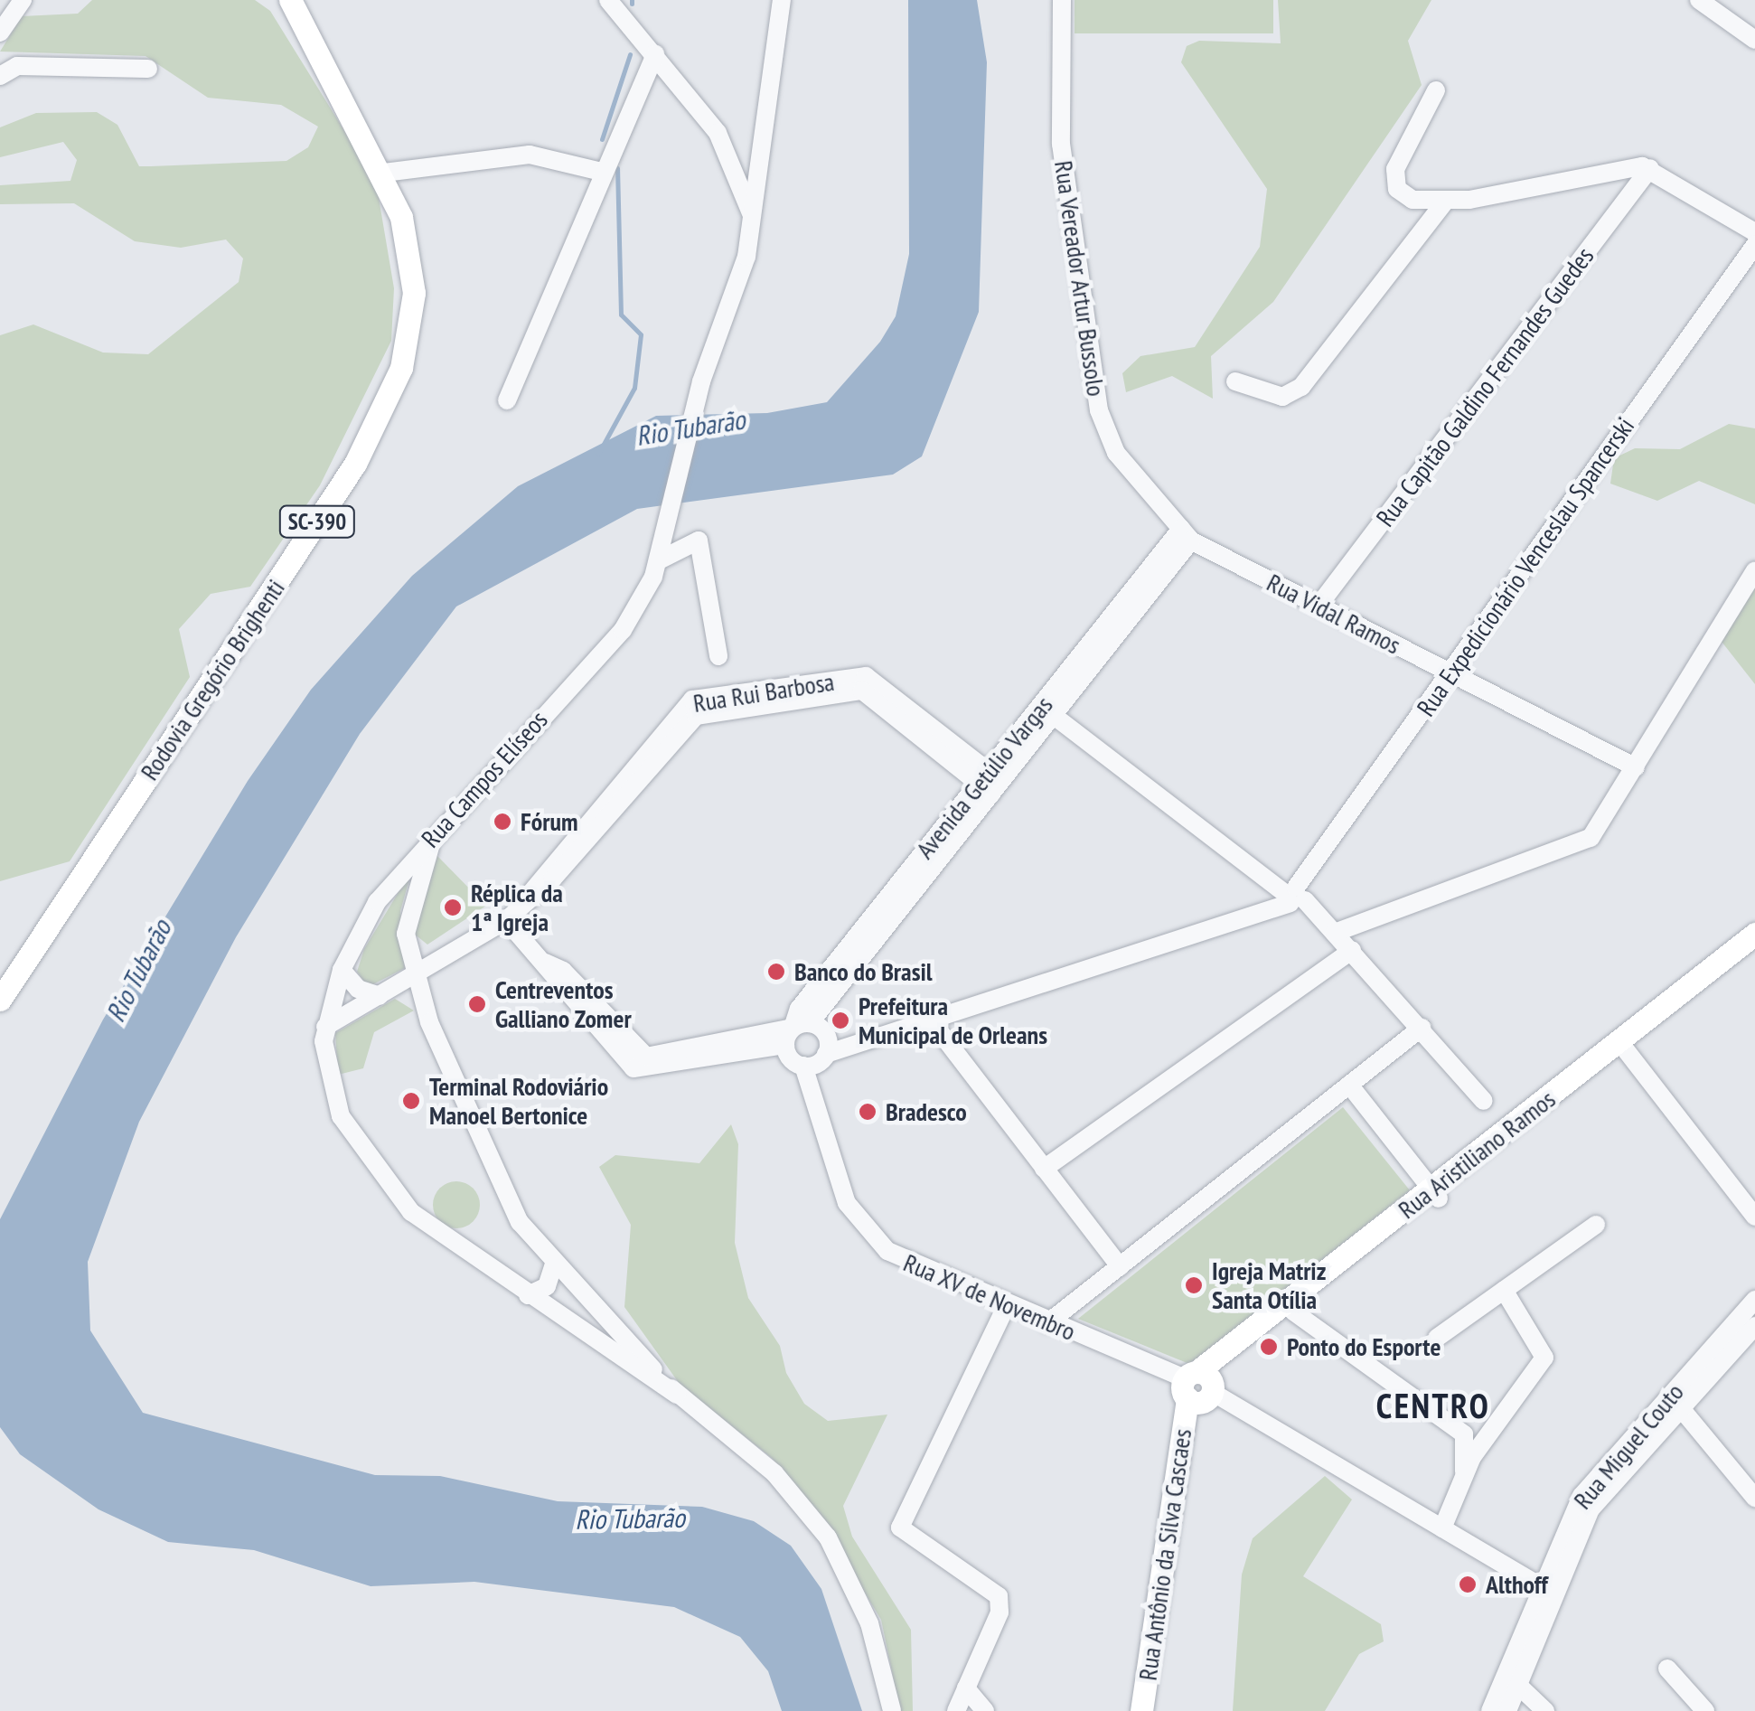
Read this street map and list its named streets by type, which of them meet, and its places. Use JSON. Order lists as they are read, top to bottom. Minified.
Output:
{"streets":{"main road":["SC-390","Rodovia Gregório Brighenti","Rua Aristiliano Ramos","Rua Antônio da Silva Cascaes"],"street":["Rua Vereador Artur Bussolo","Rua Capitão Galdino Fernandes Guedes","Rua Expedicionário Venceslau Spancerski","Rua Vidal Ramos","Rua Rui Barbosa","Avenida Getúlio Vargas","Rua Campos Elíseos","Rua XV de Novembro","Rua Miguel Couto"]},"crossings":[["Rua Vereador Artur Bussolo","Rua Vidal Ramos"],["Rua Vereador Artur Bussolo","Avenida Getúlio Vargas"],["Rua Capitão Galdino Fernandes Guedes","Rua Vidal Ramos"],["Rua Expedicionário Venceslau Spancerski","Rua Vidal Ramos"],["Rua Vidal Ramos","Avenida Getúlio Vargas"],["Rua Rui Barbosa","Avenida Getúlio Vargas"],["Rua Rui Barbosa","Rua Campos Elíseos"],["Rua Aristiliano Ramos","Rua XV de Novembro"],["Rua Aristiliano Ramos","Rua Antônio da Silva Cascaes"],["Rua XV de Novembro","Rua Miguel Couto"],["Rua XV de Novembro","Rua Antônio da Silva Cascaes"]],"districts":["CENTRO"],"water":["Rio Tubarão"],"places":["Fórum","Réplica da 1ª Igreja","Banco do Brasil","Centreventos Galliano Zomer","Prefeitura Municipal de Orleans","Terminal Rodoviário Manoel Bertonice","Bradesco","Igreja Matriz Santa Otília","Ponto do Esporte","Althoff"]}
